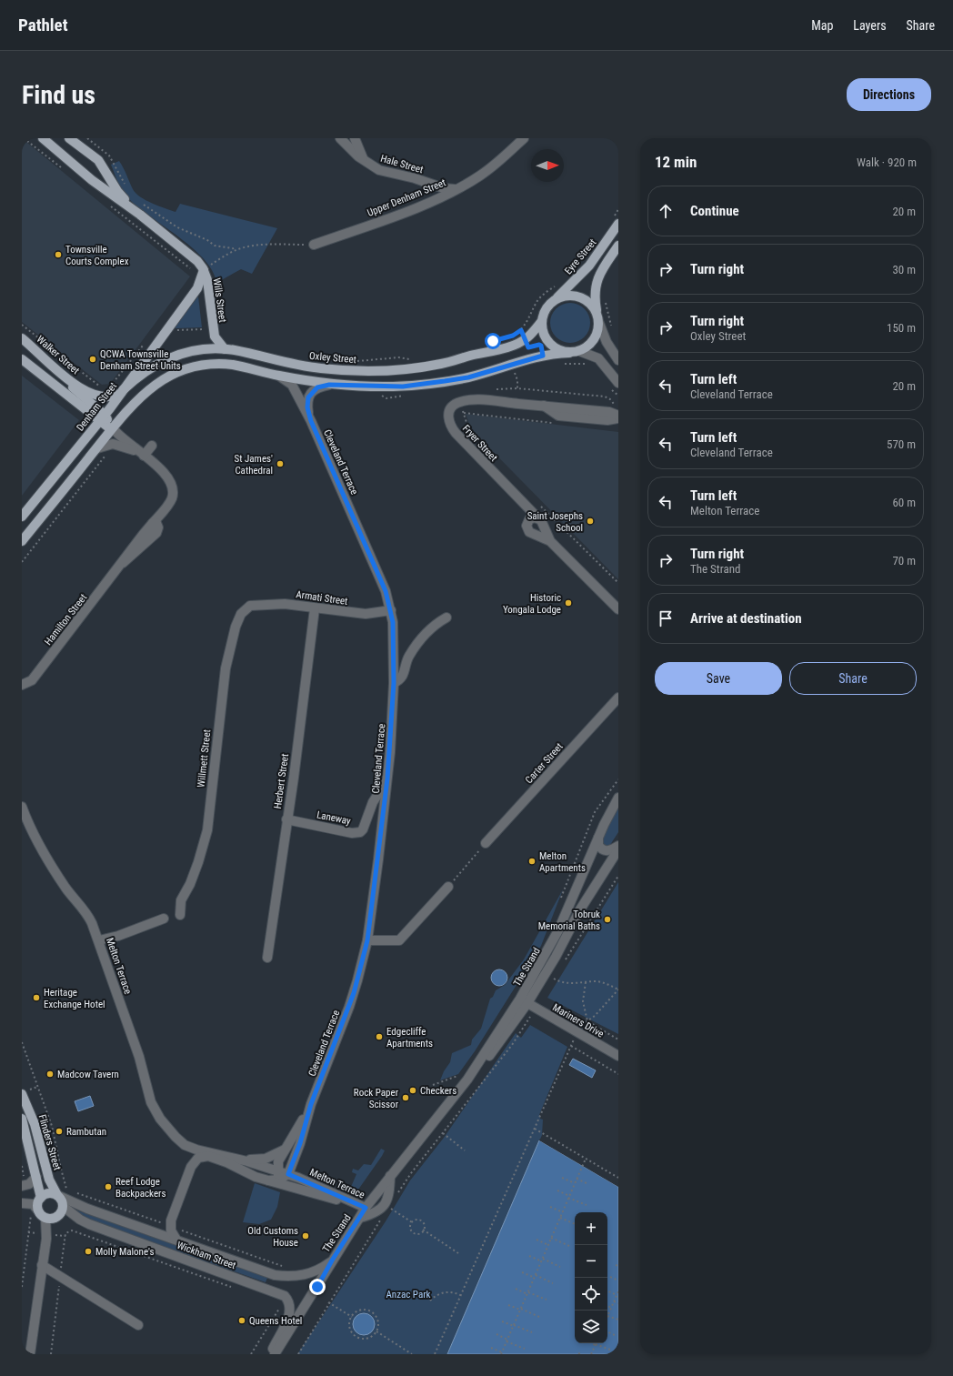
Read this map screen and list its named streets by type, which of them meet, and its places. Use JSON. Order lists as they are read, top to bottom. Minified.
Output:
{"streets":{"main road":["Eyre Street","Wills Street","Walker Street","Oxley Street","Denham Street","Flinders Street"],"street":["Hale Street","Upper Denham Street","Fryer Street","Cleveland Terrace","Armati Street","Hamilton Street","Willmett Street","Carter Street","Herbert Street","Laneway","Melton Terrace","The Strand","Mariners Drive","Wickham Street"]},"crossings":[["Hale Street","Upper Denham Street"],["Eyre Street","Oxley Street"],["Wills Street","Oxley Street"],["Wills Street","Denham Street"],["Walker Street","Oxley Street"],["Walker Street","Denham Street"],["Oxley Street","Denham Street"],["Cleveland Terrace","Armati Street"],["Cleveland Terrace","Laneway"],["Cleveland Terrace","Melton Terrace"],["Armati Street","Willmett Street"],["Armati Street","Herbert Street"],["Herbert Street","Laneway"],["Melton Terrace","The Strand"],["The Strand","Mariners Drive"],["The Strand","Wickham Street"],["Flinders Street","Wickham Street"]],"parks":["Anzac Park"],"places":["Townsville Courts Complex","QCWA Townsville Denham Street Units","St James' Cathedral","Saint Josephs School","Historic Yongala Lodge","Melton Apartments","Tobruk Memorial Baths","Heritage Exchange Hotel","Edgecliffe Apartments","Madcow Tavern","Checkers","Rock Paper Scissor","Rambutan","Reef Lodge Backpackers","Old Customs House","Molly Malone's","Queens Hotel"],"north":"right","page":{"header":"Pathlet","nav":["Map","Layers","Share"],"buttons":["Directions",["Save","Share"]],"title":"Find us","heading":["12 min","Walk · 920 m"],"list":[["Continue","20 m"],["Turn right","30 m"],["Turn right","Oxley Street","150 m"],["Turn left","Cleveland Terrace","20 m"],["Turn left","Cleveland Terrace","570 m"],["Turn left","Melton Terrace","60 m"],["Turn right","The Strand","70 m"],"Arrive at destination"],"map_buttons":["+","−"]}}
